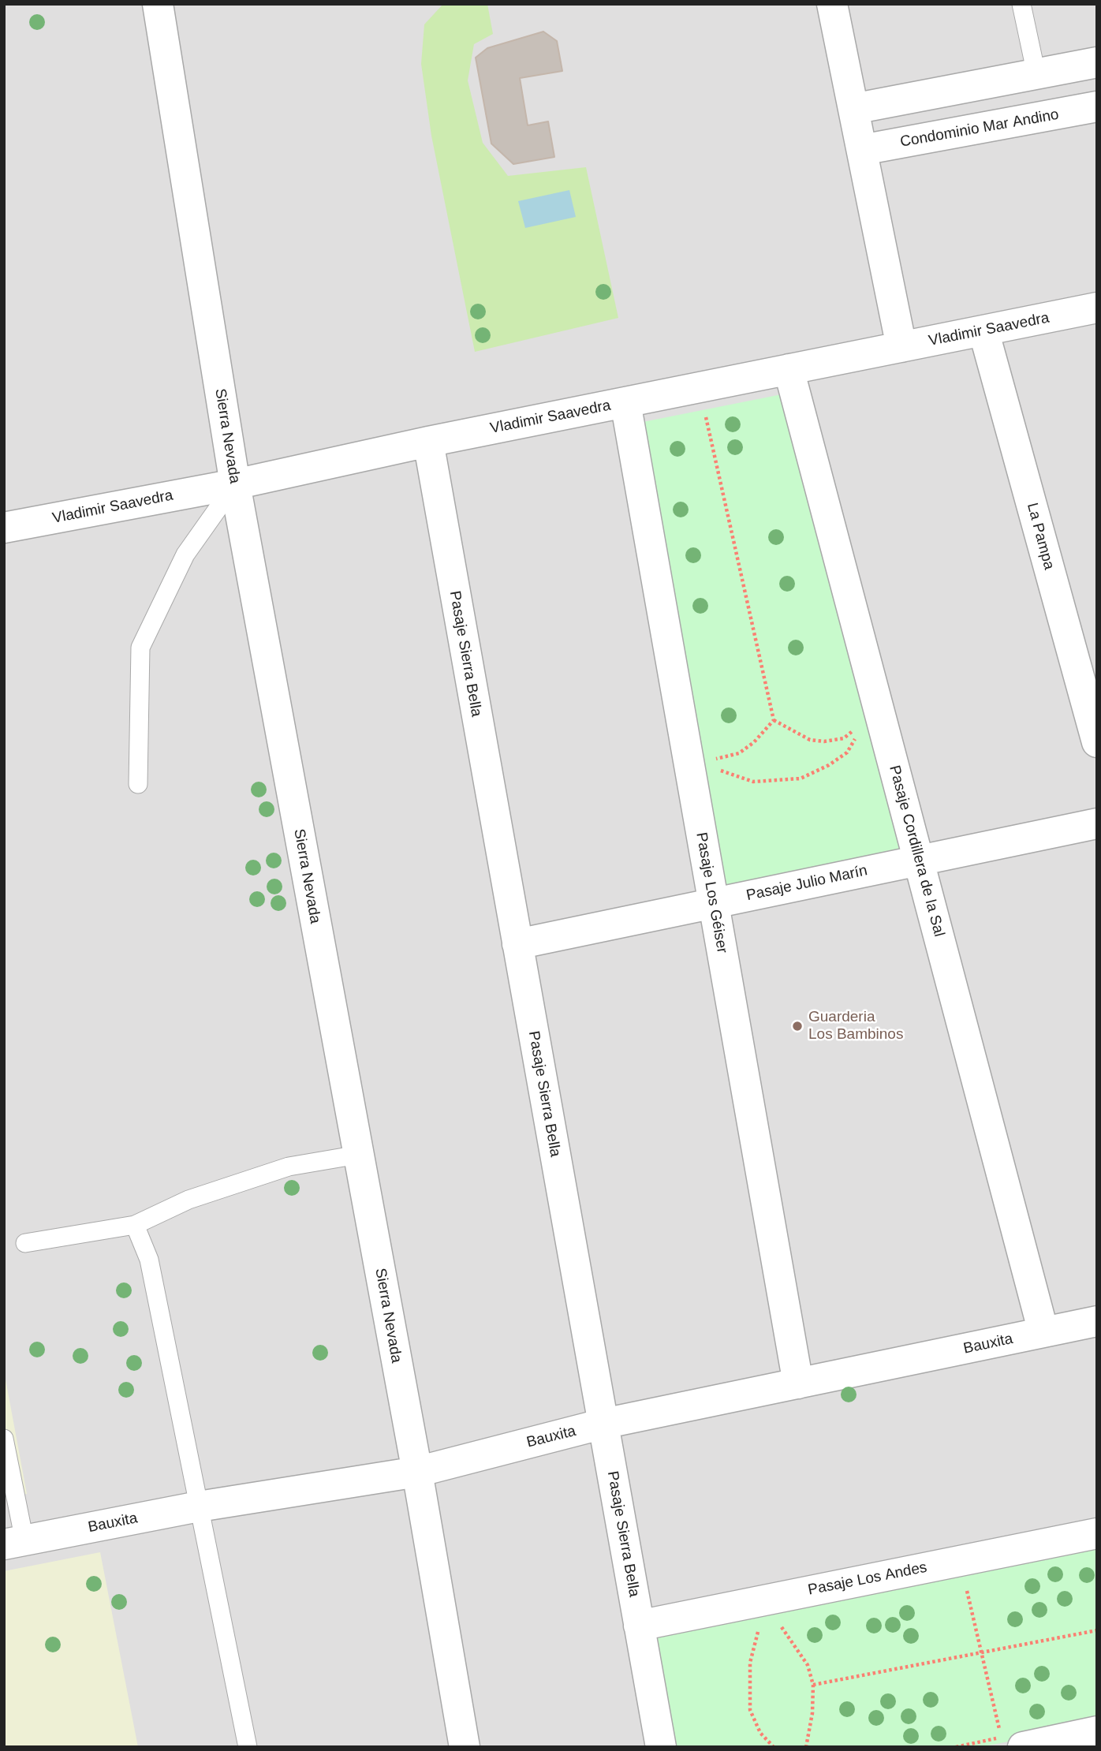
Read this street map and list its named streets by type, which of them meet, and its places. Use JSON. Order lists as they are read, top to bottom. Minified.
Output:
{"streets":{"street":["Condominio Mar Andino","Vladimir Saavedra","Sierra Nevada","La Pampa","Pasaje Sierra Bella","Pasaje Cordillera de la Sal","Pasaje Julio Marín","Pasaje Los Géiser","Bauxita","Pasaje Los Andes"]},"crossings":[["Vladimir Saavedra","Sierra Nevada"],["Vladimir Saavedra","La Pampa"],["Vladimir Saavedra","Pasaje Sierra Bella"],["Vladimir Saavedra","Pasaje Cordillera de la Sal"],["Vladimir Saavedra","Pasaje Los Géiser"],["Sierra Nevada","Bauxita"],["Pasaje Sierra Bella","Pasaje Julio Marín"],["Pasaje Sierra Bella","Bauxita"],["Pasaje Sierra Bella","Pasaje Los Andes"],["Pasaje Cordillera de la Sal","Pasaje Julio Marín"],["Pasaje Cordillera de la Sal","Bauxita"],["Pasaje Julio Marín","Pasaje Los Géiser"],["Pasaje Los Géiser","Bauxita"]],"places":["Guarderia Los Bambinos"]}
